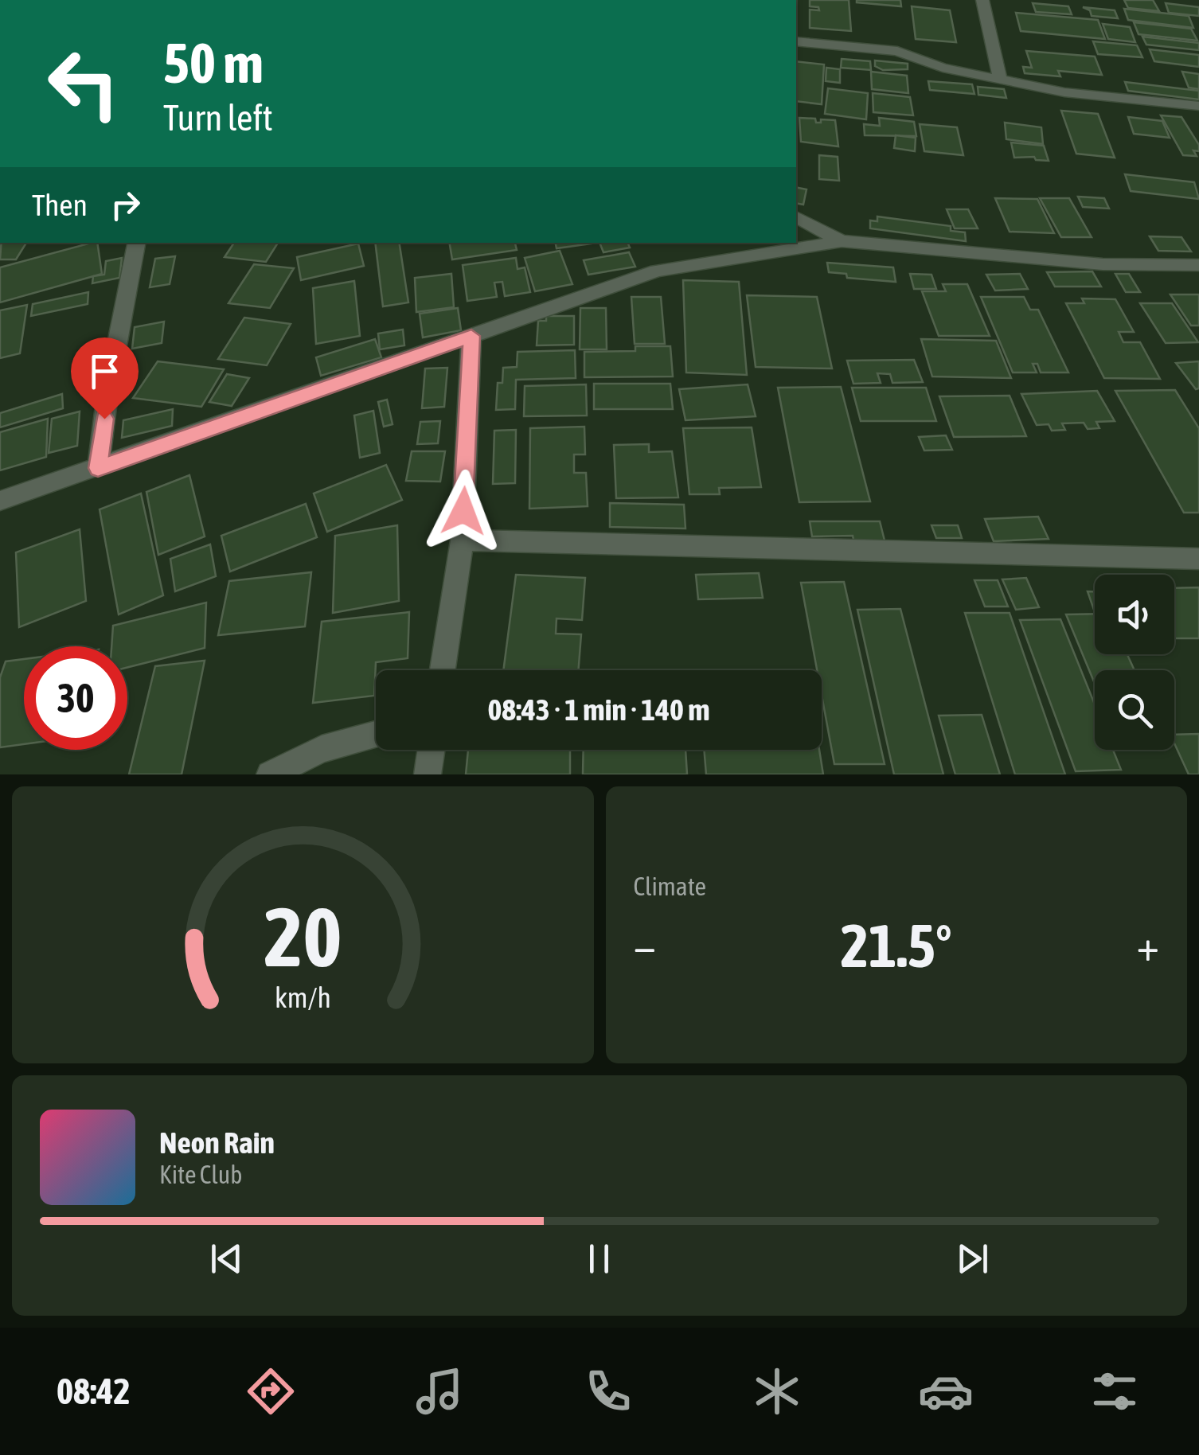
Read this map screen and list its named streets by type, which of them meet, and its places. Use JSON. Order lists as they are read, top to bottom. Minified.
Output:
{"page":{"turn":["50 m","Turn left"],"then":"Then","limit":"30","trip":"08:43 · 1 min · 140 m","tile":"Climate","heat":["−","21.5°","+"],"song":["Neon Rain","Kite Club"],"tabs":"08:42","gauge":["20","km/h"]}}
